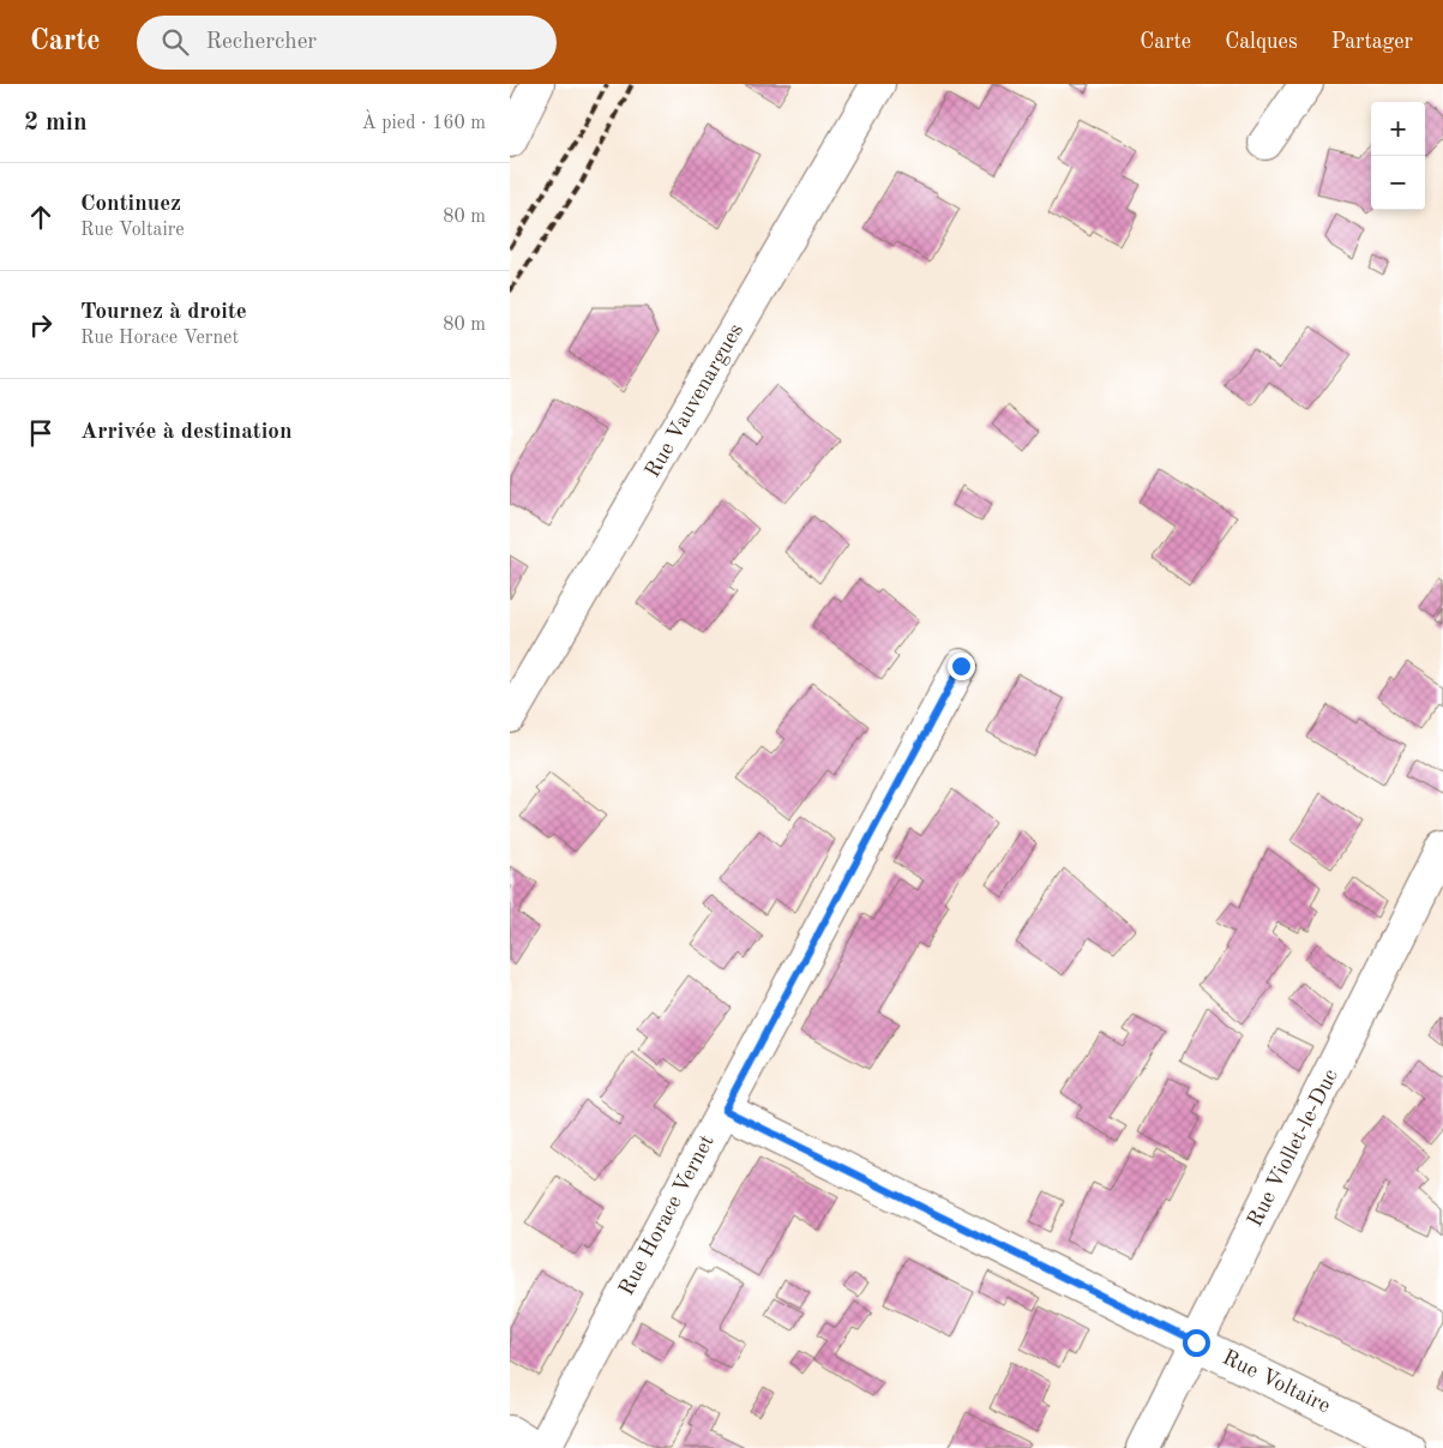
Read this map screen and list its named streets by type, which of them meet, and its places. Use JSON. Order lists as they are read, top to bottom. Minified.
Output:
{"streets":{"street":["Rue Vauvenargues","Rue Viollet-le-Duc","Rue Horace Vernet","Rue Voltaire"]},"crossings":[["Rue Viollet-le-Duc","Rue Voltaire"],["Rue Horace Vernet","Rue Voltaire"]],"page":{"header":"Carte","search":"Rechercher","nav":["Carte","Calques","Partager"],"heading":["2 min","À pied · 160 m"],"map_buttons":["+","−"],"list":[["Continuez","Rue Voltaire","80 m"],["Tournez à droite","Rue Horace Vernet","80 m"],"Arrivée à destination"]}}
